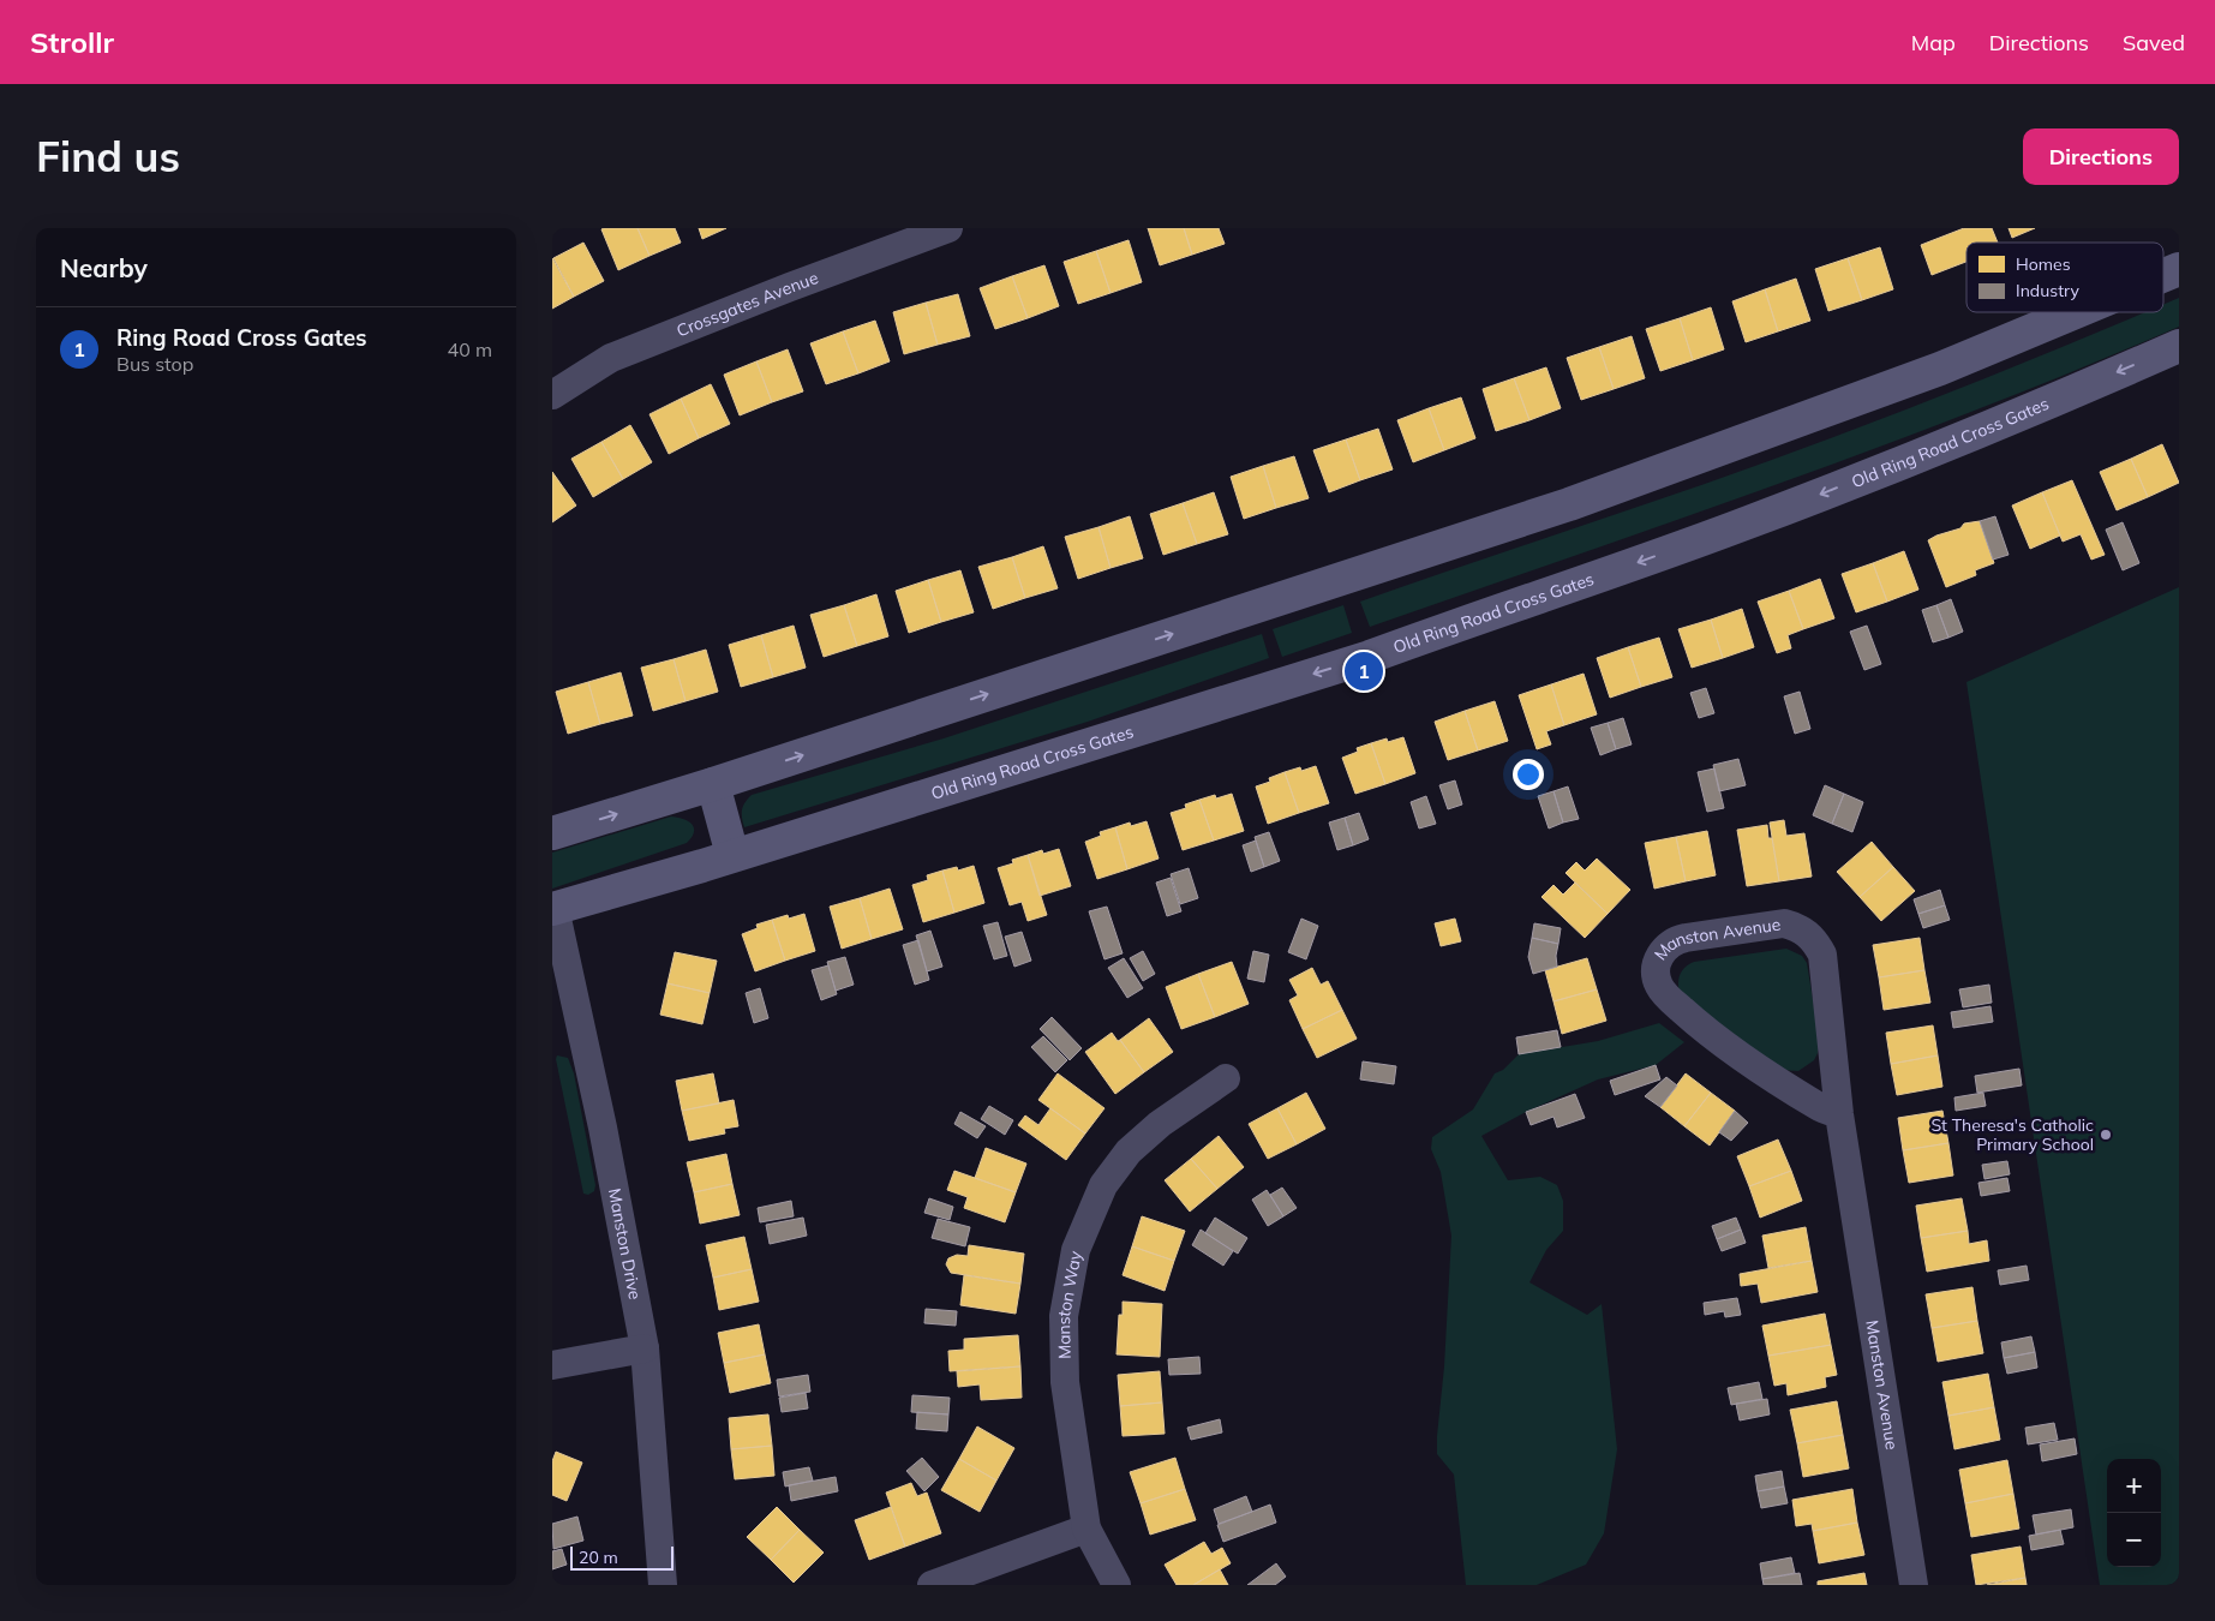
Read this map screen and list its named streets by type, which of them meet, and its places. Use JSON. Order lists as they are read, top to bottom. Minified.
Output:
{"streets":{"main road":["Old Ring Road Cross Gates"],"street":["Crossgates Avenue","Manston Avenue","Manston Drive","Manston Way"]},"crossings":[["Old Ring Road Cross Gates","Manston Drive"]],"places":["St Theresa's Catholic Primary School"],"legend":["Homes","Industry"],"scale_bar":"20 m","page":{"header":"Strollr","nav":["Map","Directions","Saved"],"buttons":"Directions","title":"Find us","heading":"Nearby","list":[{"mark":"1","name":"Ring Road Cross Gates","note":"Bus stop","value":"40 m"}],"pins":"1","map_buttons":["+","−"],"scale":"20 m"}}
